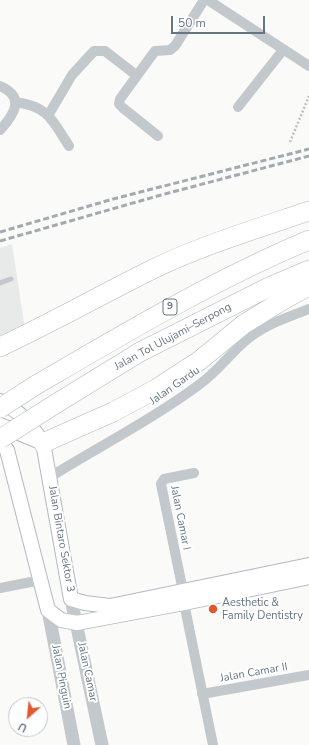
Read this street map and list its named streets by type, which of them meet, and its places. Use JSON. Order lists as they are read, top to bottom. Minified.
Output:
{"streets":{"highway":["9","Jalan Tol Ulujami–Serpong"],"main road":["Jalan Bintaro Sektor 3"],"street":["Jalan Gardu","Jalan Camar I","Jalan Camar","Jalan Camar II","Jalan Pinguin"]},"crossings":[["Jalan Gardu","Jalan Bintaro Sektor 3"],["Jalan Camar I","Jalan Bintaro Sektor 3"],["Jalan Camar I","Jalan Camar II"],["Jalan Bintaro Sektor 3","Jalan Camar"],["Jalan Bintaro Sektor 3","Jalan Pinguin"]],"places":["Aesthetic & Family Dentistry"],"scale_bar":"50 m","north":"bottom left"}
